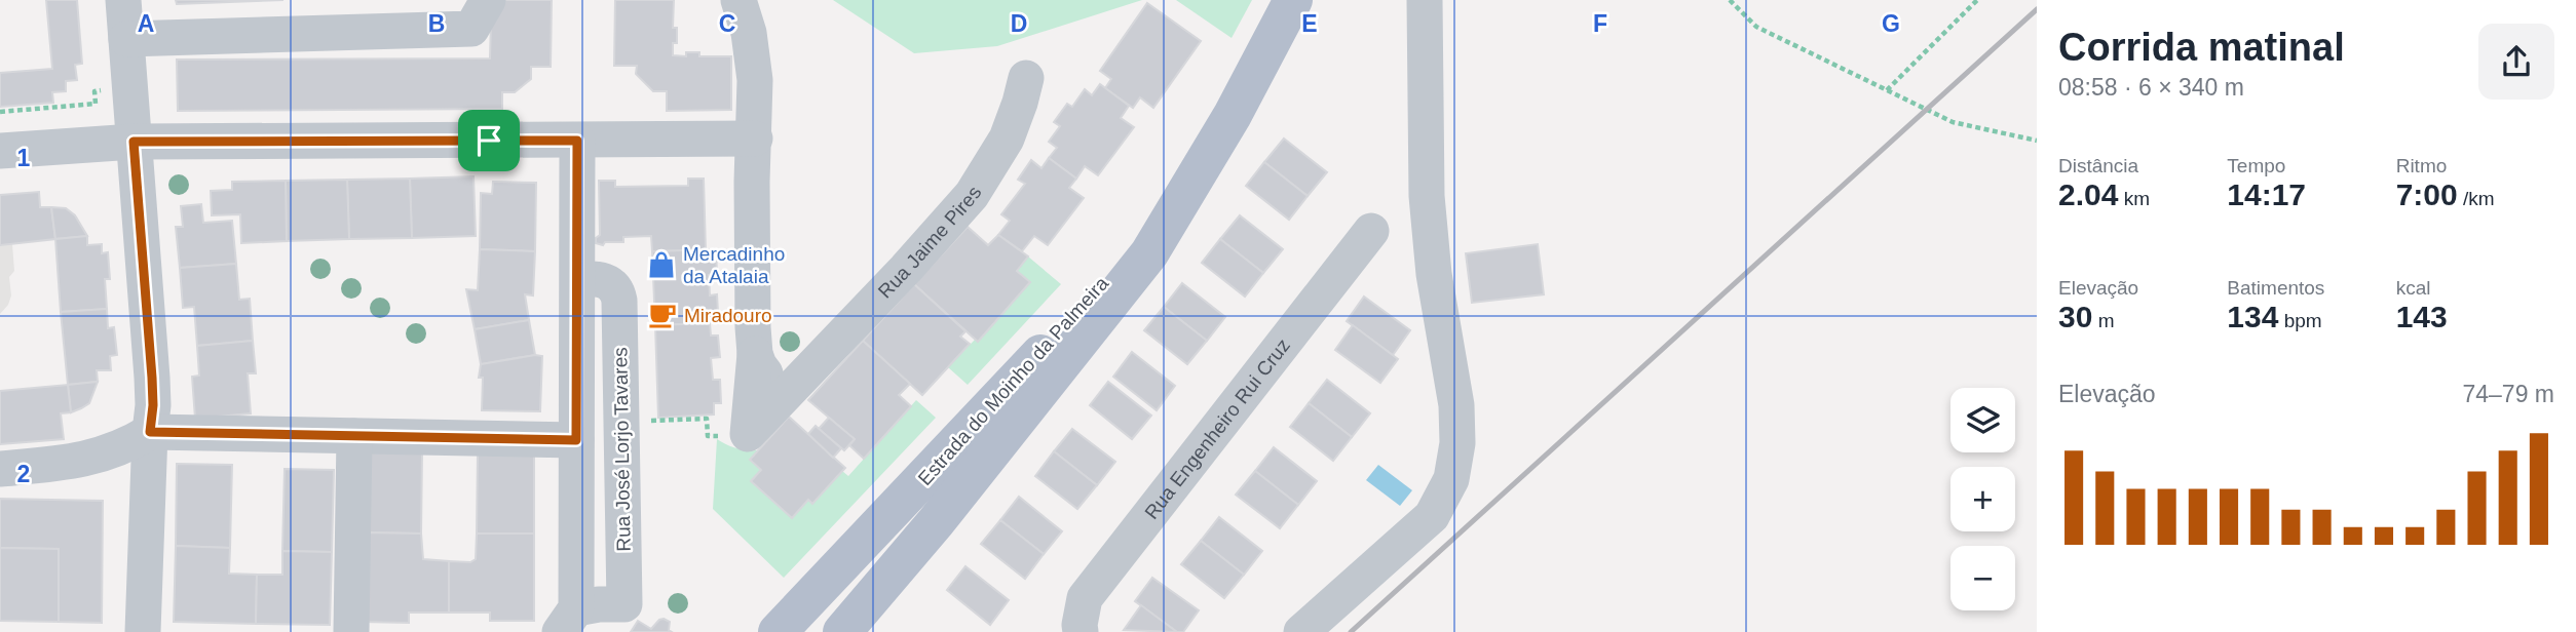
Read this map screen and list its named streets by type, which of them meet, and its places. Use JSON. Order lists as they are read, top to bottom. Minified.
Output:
{"streets":{"main road":["Estrada do Moinho da Palmeira"],"street":["Rua Jaime Pires","Rua Engenheiro Rui Cruz","Rua José Lorjo Tavares"]},"places":{"shop":["Mercadinho da Atalaia"],"cafe":["Miradouro"]},"page":{"heading":["Corrida matinal","08:58 · 6 × 340 m"],"stats":[["Distância","2.04 km"],["Tempo","14:17"],["Ritmo","7:00 /km"],["Elevação","30 m"],["Batimentos","134 bpm"],["kcal","143"]],"chart":["Elevação","74–79 m"],"map_buttons":["+","−"]},"grid":{"columns":["A","B","C","D","E","F","G"],"rows":["1","2"]}}
